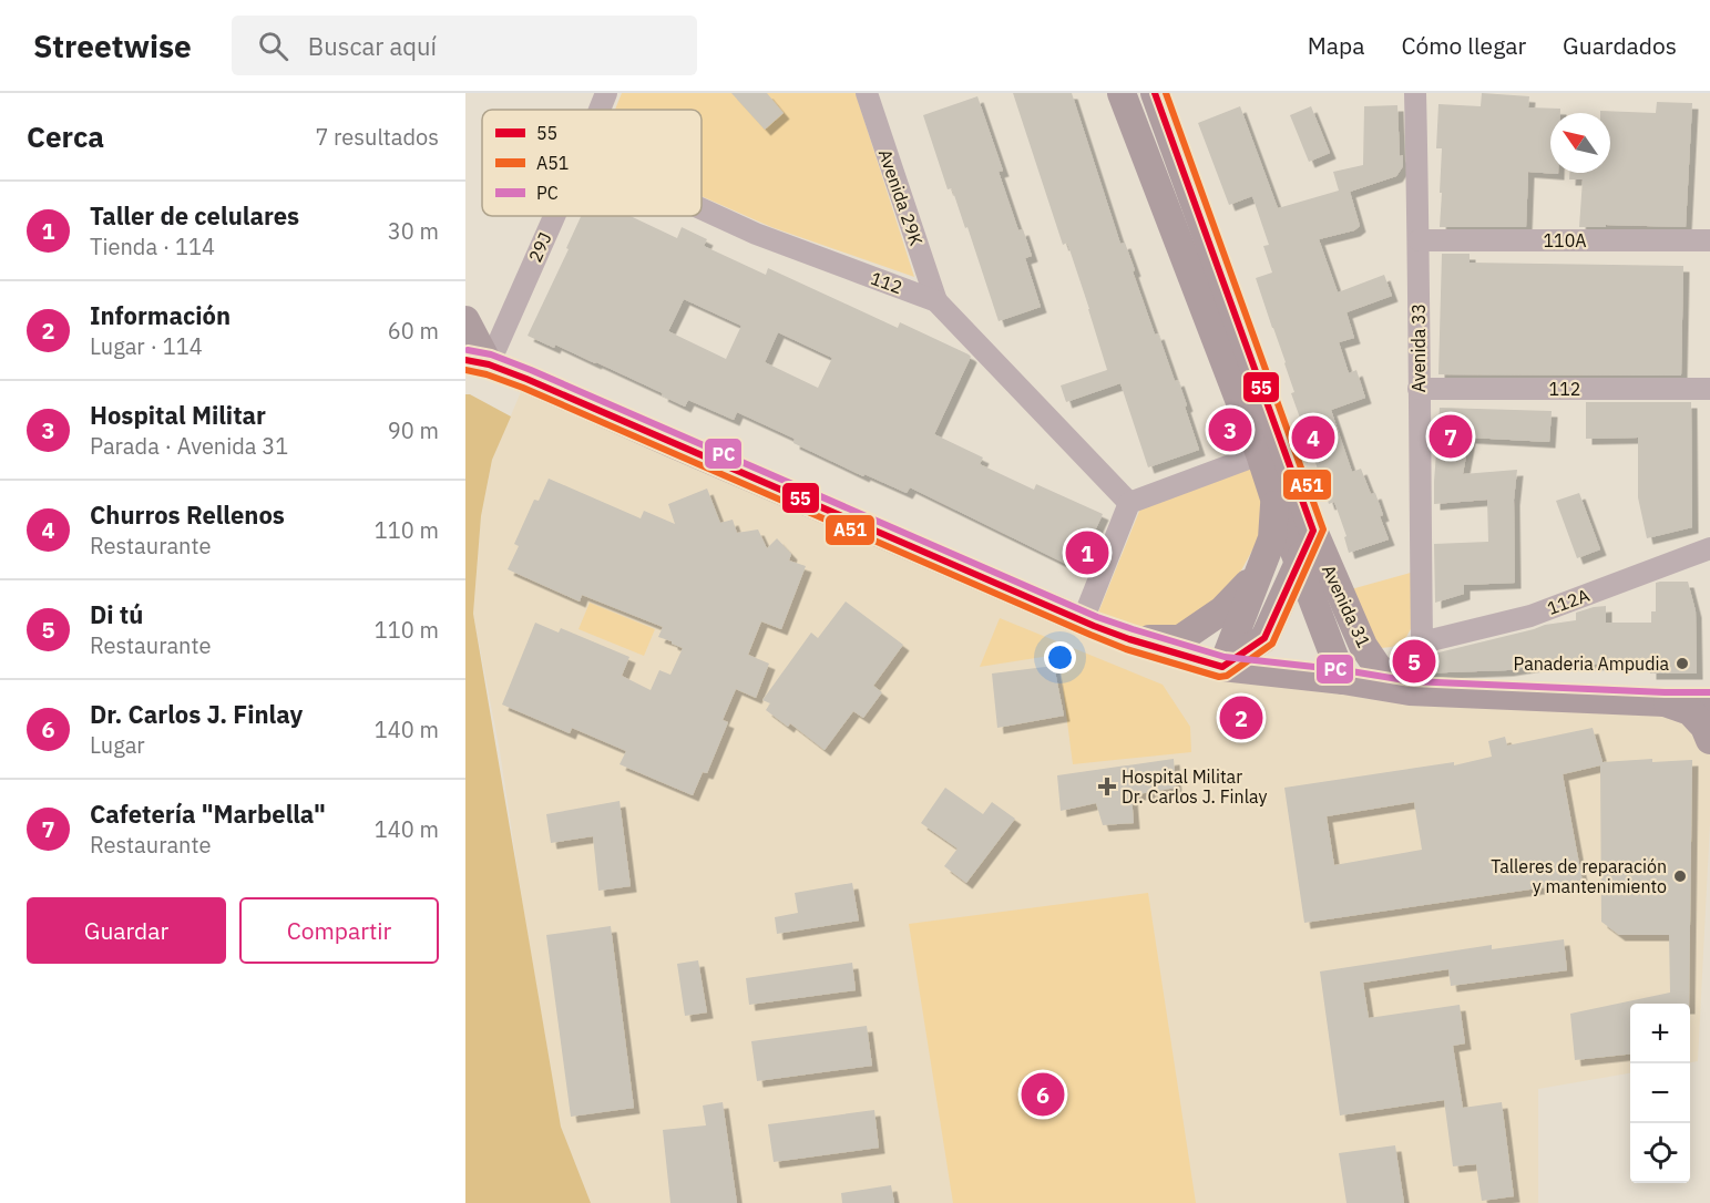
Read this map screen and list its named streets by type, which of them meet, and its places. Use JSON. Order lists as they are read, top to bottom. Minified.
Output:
{"streets":{"main road":["Avenida 31"],"street":["Avenida 29K","110A","29J","112","Avenida 33","112A"]},"crossings":[["Avenida 29K","112"],["110A","Avenida 33"],["112","Avenida 33"],["Avenida 33","112A"]],"places":{"other":["Panaderia Ampudia","Talleres de reparación y mantenimiento"],"health":["Hospital Militar Dr. Carlos J. Finlay"]},"lines":["transit line 55","transit line A51","transit line PC"],"legend":["55","A51","PC"],"north":"top left","page":{"header":"Streetwise","search":"Buscar aquí","nav":["Mapa","Cómo llegar","Guardados"],"heading":["Cerca","7 resultados"],"list":[{"mark":"1","name":"Taller de celulares","note":"Tienda · 114","value":"30 m"},{"mark":"2","name":"Información","note":"Lugar · 114","value":"60 m"},{"mark":"3","name":"Hospital Militar","note":"Parada · Avenida 31","value":"90 m"},{"mark":"4","name":"Churros Rellenos","note":"Restaurante","value":"110 m"},{"mark":"5","name":"Di tú","note":"Restaurante","value":"110 m"},{"mark":"6","name":"Dr. Carlos J. Finlay","note":"Lugar","value":"140 m"},{"mark":"7","name":"Cafetería \"Marbella\"","note":"Restaurante","value":"140 m"}],"pins":["3","7","4","1","5","2","6"],"buttons":["Guardar","Compartir"],"map_buttons":["+","−"]}}
